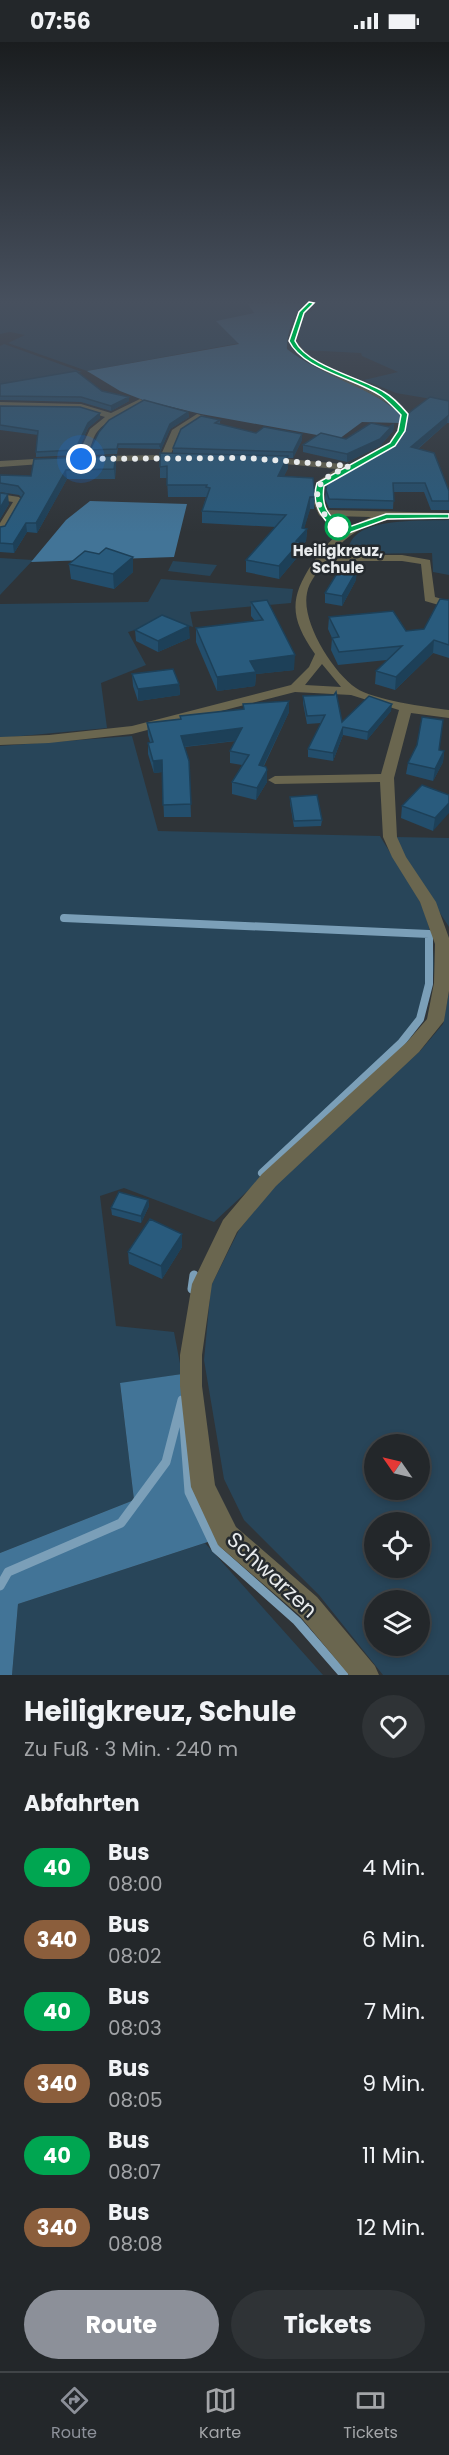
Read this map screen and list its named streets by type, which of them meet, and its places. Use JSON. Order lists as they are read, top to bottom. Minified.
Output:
{"streets":{"street":["Schwarzen"]},"places":["Heiligkreuz, Schule"],"lines":["bus line 40"],"north":"top left","page":{"status":"07:56","heading":[["Heiligkreuz, Schule","Zu Fuß · 3 Min. · 240 m"],"Abfahrten"],"list":[{"mark":"40","name":"Bus","note":"08:00","value":"4 Min."},{"mark":"340","name":"Bus","note":"08:02","value":"6 Min."},{"mark":"40","name":"Bus","note":"08:03","value":"7 Min."},{"mark":"340","name":"Bus","note":"08:05","value":"9 Min."},{"mark":"40","name":"Bus","note":"08:07","value":"11 Min."},{"mark":"340","name":"Bus","note":"08:08","value":"12 Min."}],"buttons":["Route","Tickets"],"tabs":["Route","Karte","Tickets"]}}
